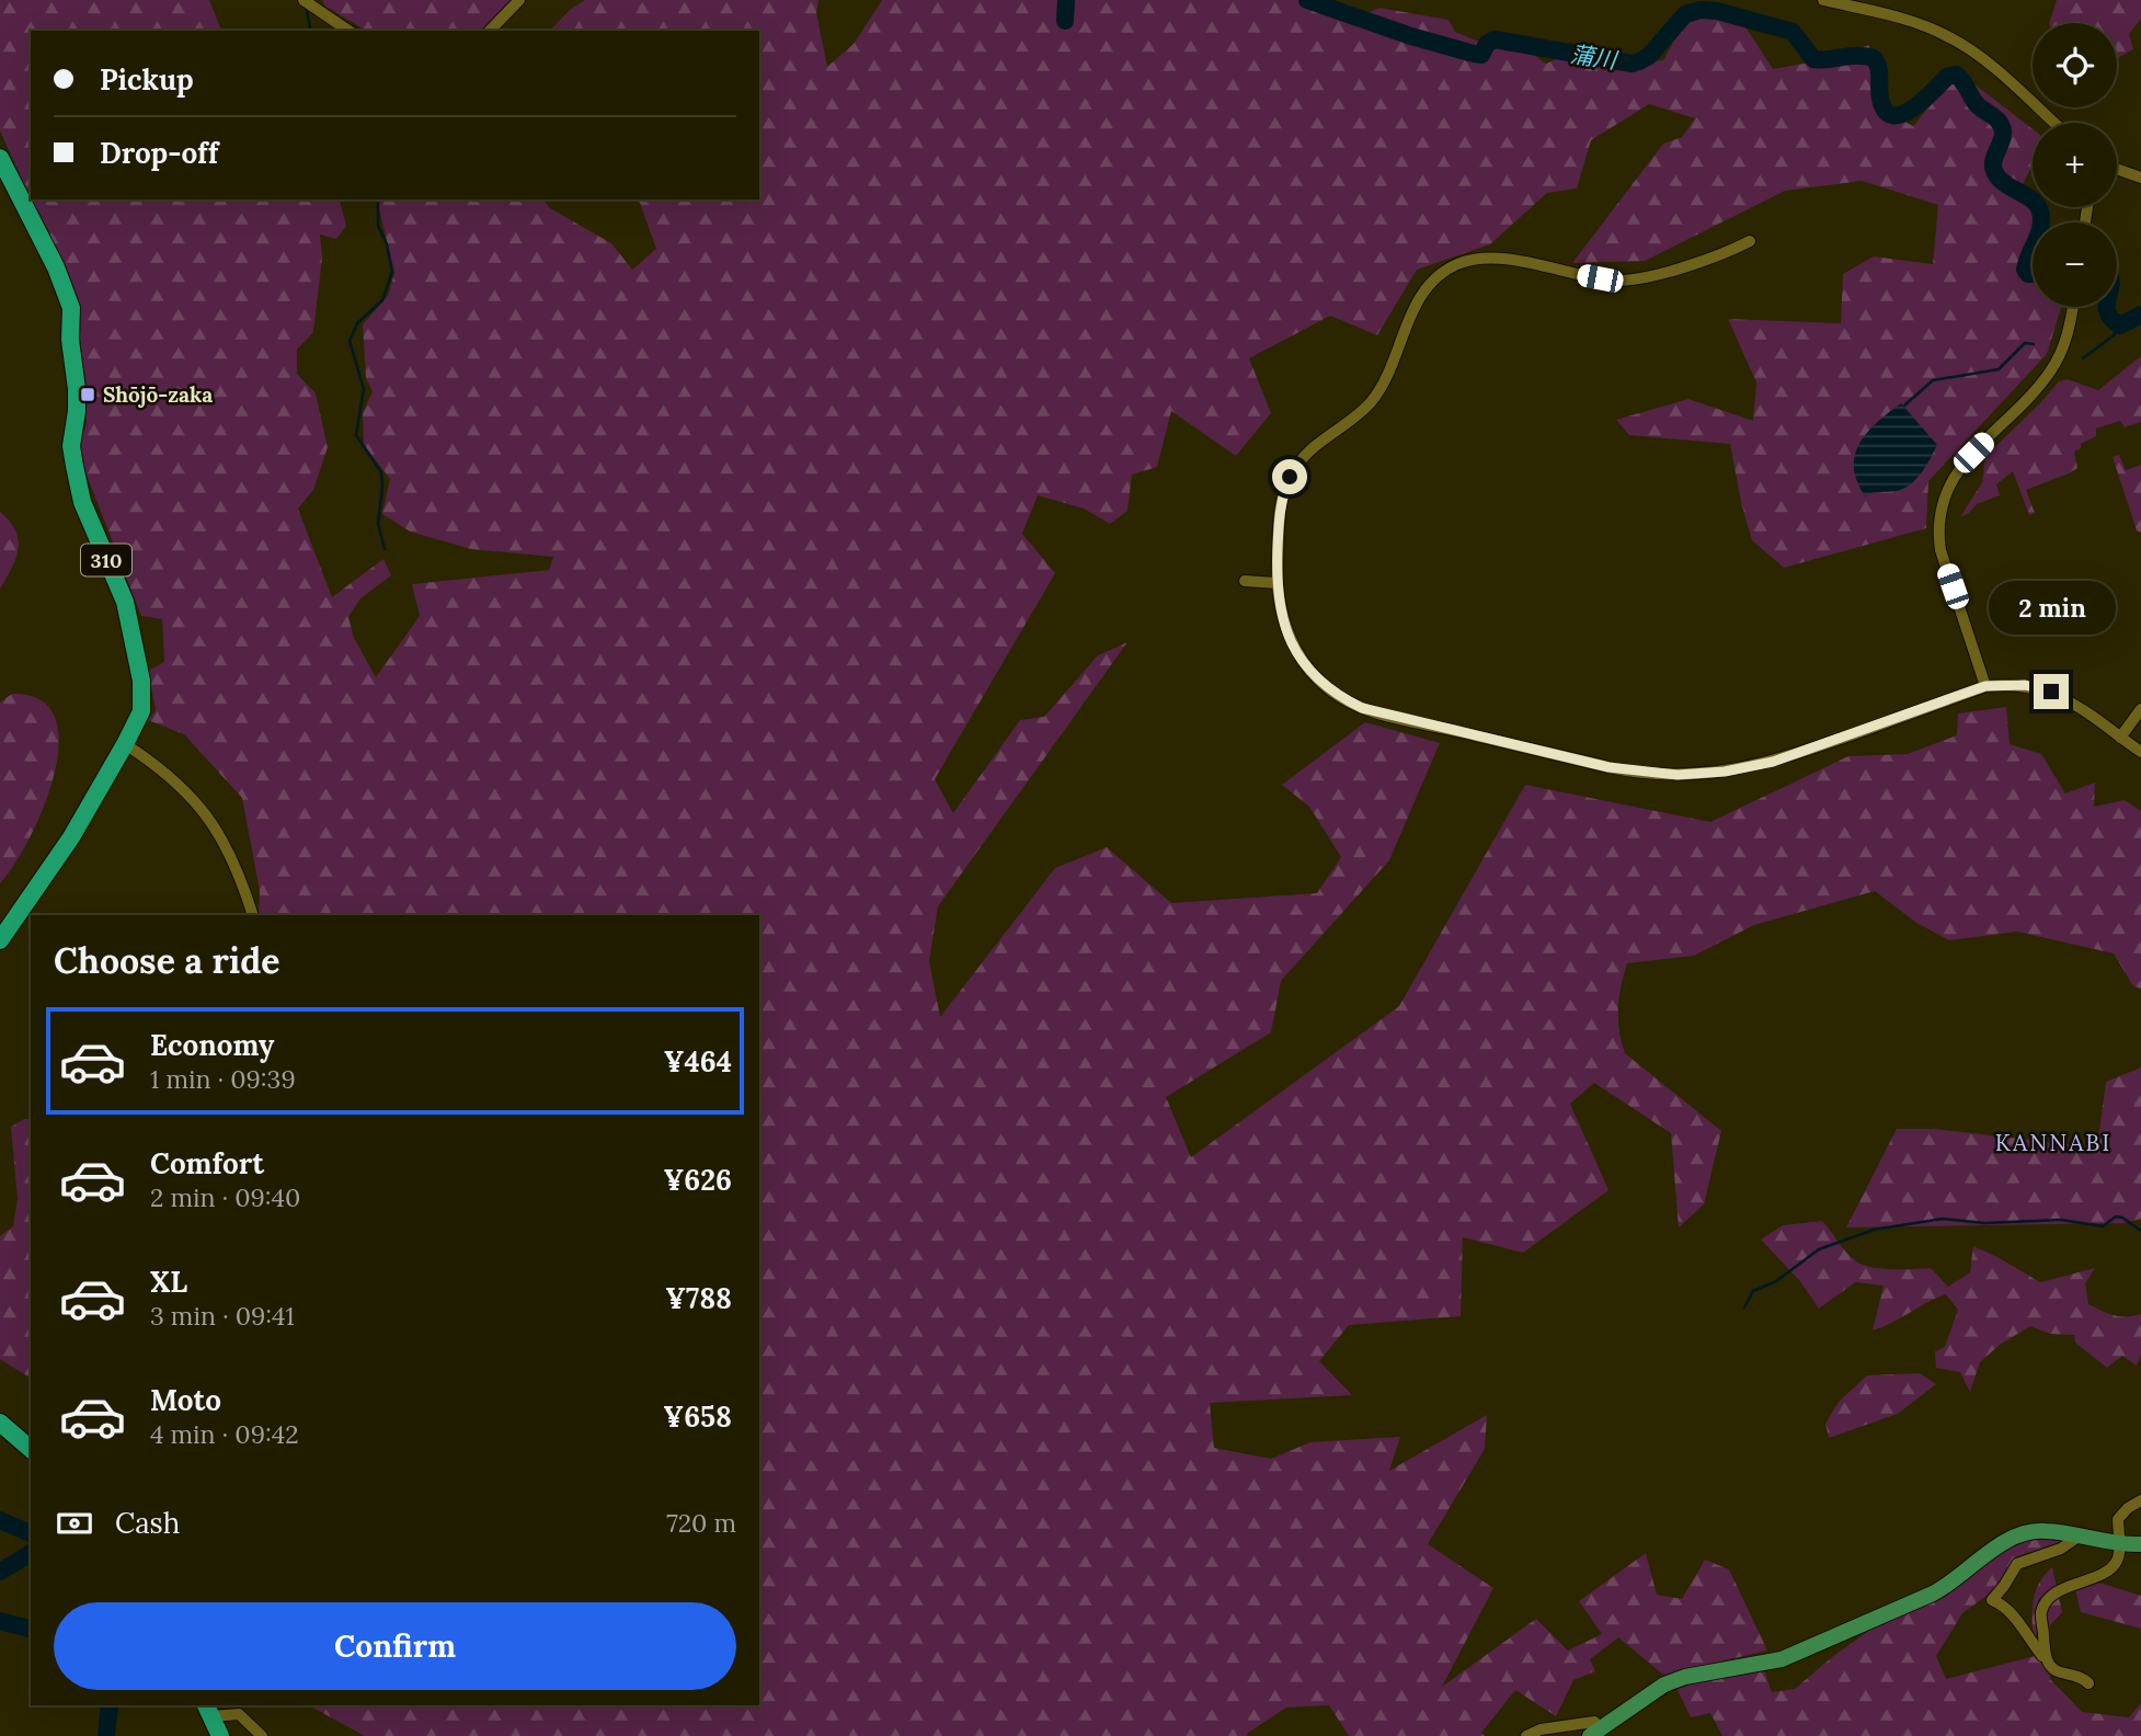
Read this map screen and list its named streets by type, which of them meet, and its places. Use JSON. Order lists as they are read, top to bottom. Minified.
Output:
{"streets":{"highway":["310"]},"districts":["KANNABI"],"water":["蒲川"],"places":{"transit":["Shōjō-zaka"]},"page":{"map_buttons":["+","−"],"banner":["Pickup","Drop-off"],"bubble":"2 min","heading":"Choose a ride","list":[{"name":"Economy","note":"1 min · 09:39","value":"¥464"},{"name":"Comfort","note":"2 min · 09:40","value":"¥626"},{"name":"XL","note":"3 min · 09:41","value":"¥788"},{"name":"Moto","note":"4 min · 09:42","value":"¥658"}],"pay":["Cash","720 m"],"buttons":"Confirm"}}
